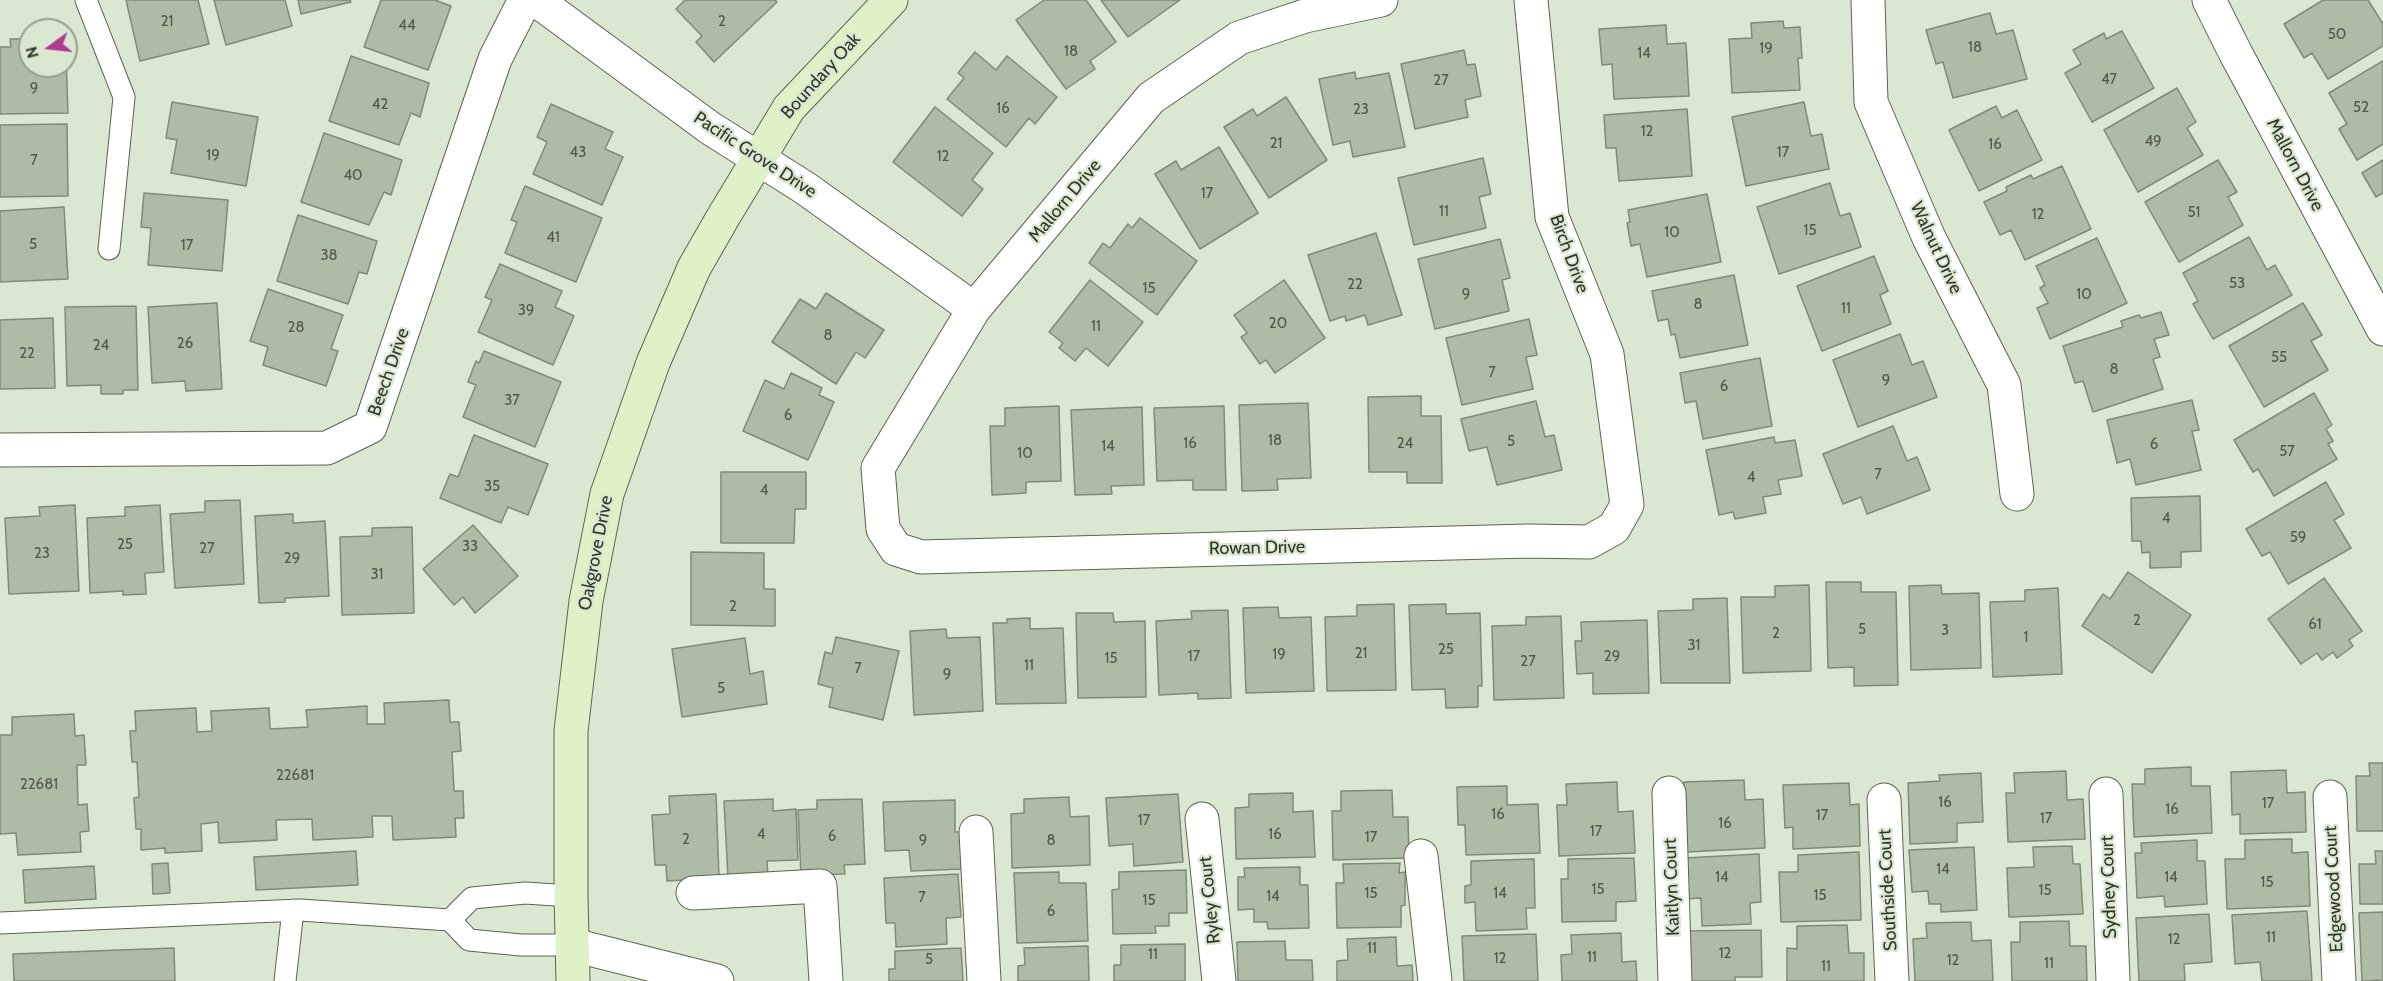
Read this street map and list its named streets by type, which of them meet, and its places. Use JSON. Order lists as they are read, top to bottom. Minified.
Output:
{"streets":{"street":["Boundary Oak","Pacific Grove Drive","Mallorn Drive","Walnut Drive","Birch Drive","Beech Drive","Rowan Drive","Oakgrove Drive","Kaitlyn Court","Sydney Court","Edgewood Court","Southside Court","Ryley Court"]},"crossings":[["Boundary Oak","Pacific Grove Drive"],["Boundary Oak","Oakgrove Drive"],["Pacific Grove Drive","Mallorn Drive"],["Pacific Grove Drive","Oakgrove Drive"],["Mallorn Drive","Rowan Drive"],["Birch Drive","Rowan Drive"]],"house_numbers":["21","2","44","50","18","19","18","14","47","27","9","42","52","16","23","12","49","21","16","43","17","19","12","7","40","17","11","51","12","15","10","41","5","17","38","53","22","15","9","10","8","11","39","20","11","28","8","26","24","22","55","8","7","9","6","37","6","18","5","16","24","6","14","57","10","7","4","35","4","4","59","25","33","27","23","29","31","2","2","61","5","3","2","1","31","25","21","19","17","29","15","27","11","7","9","5","22681","22681","16","17","16","16","17","17","17","16","17","4","16","6","17","2","9","8","14","14","14","15","15","15","15","14","15","14","7","15","6","11","12","11","12","11","11","12","5","12","11","11"],"north":"left"}
